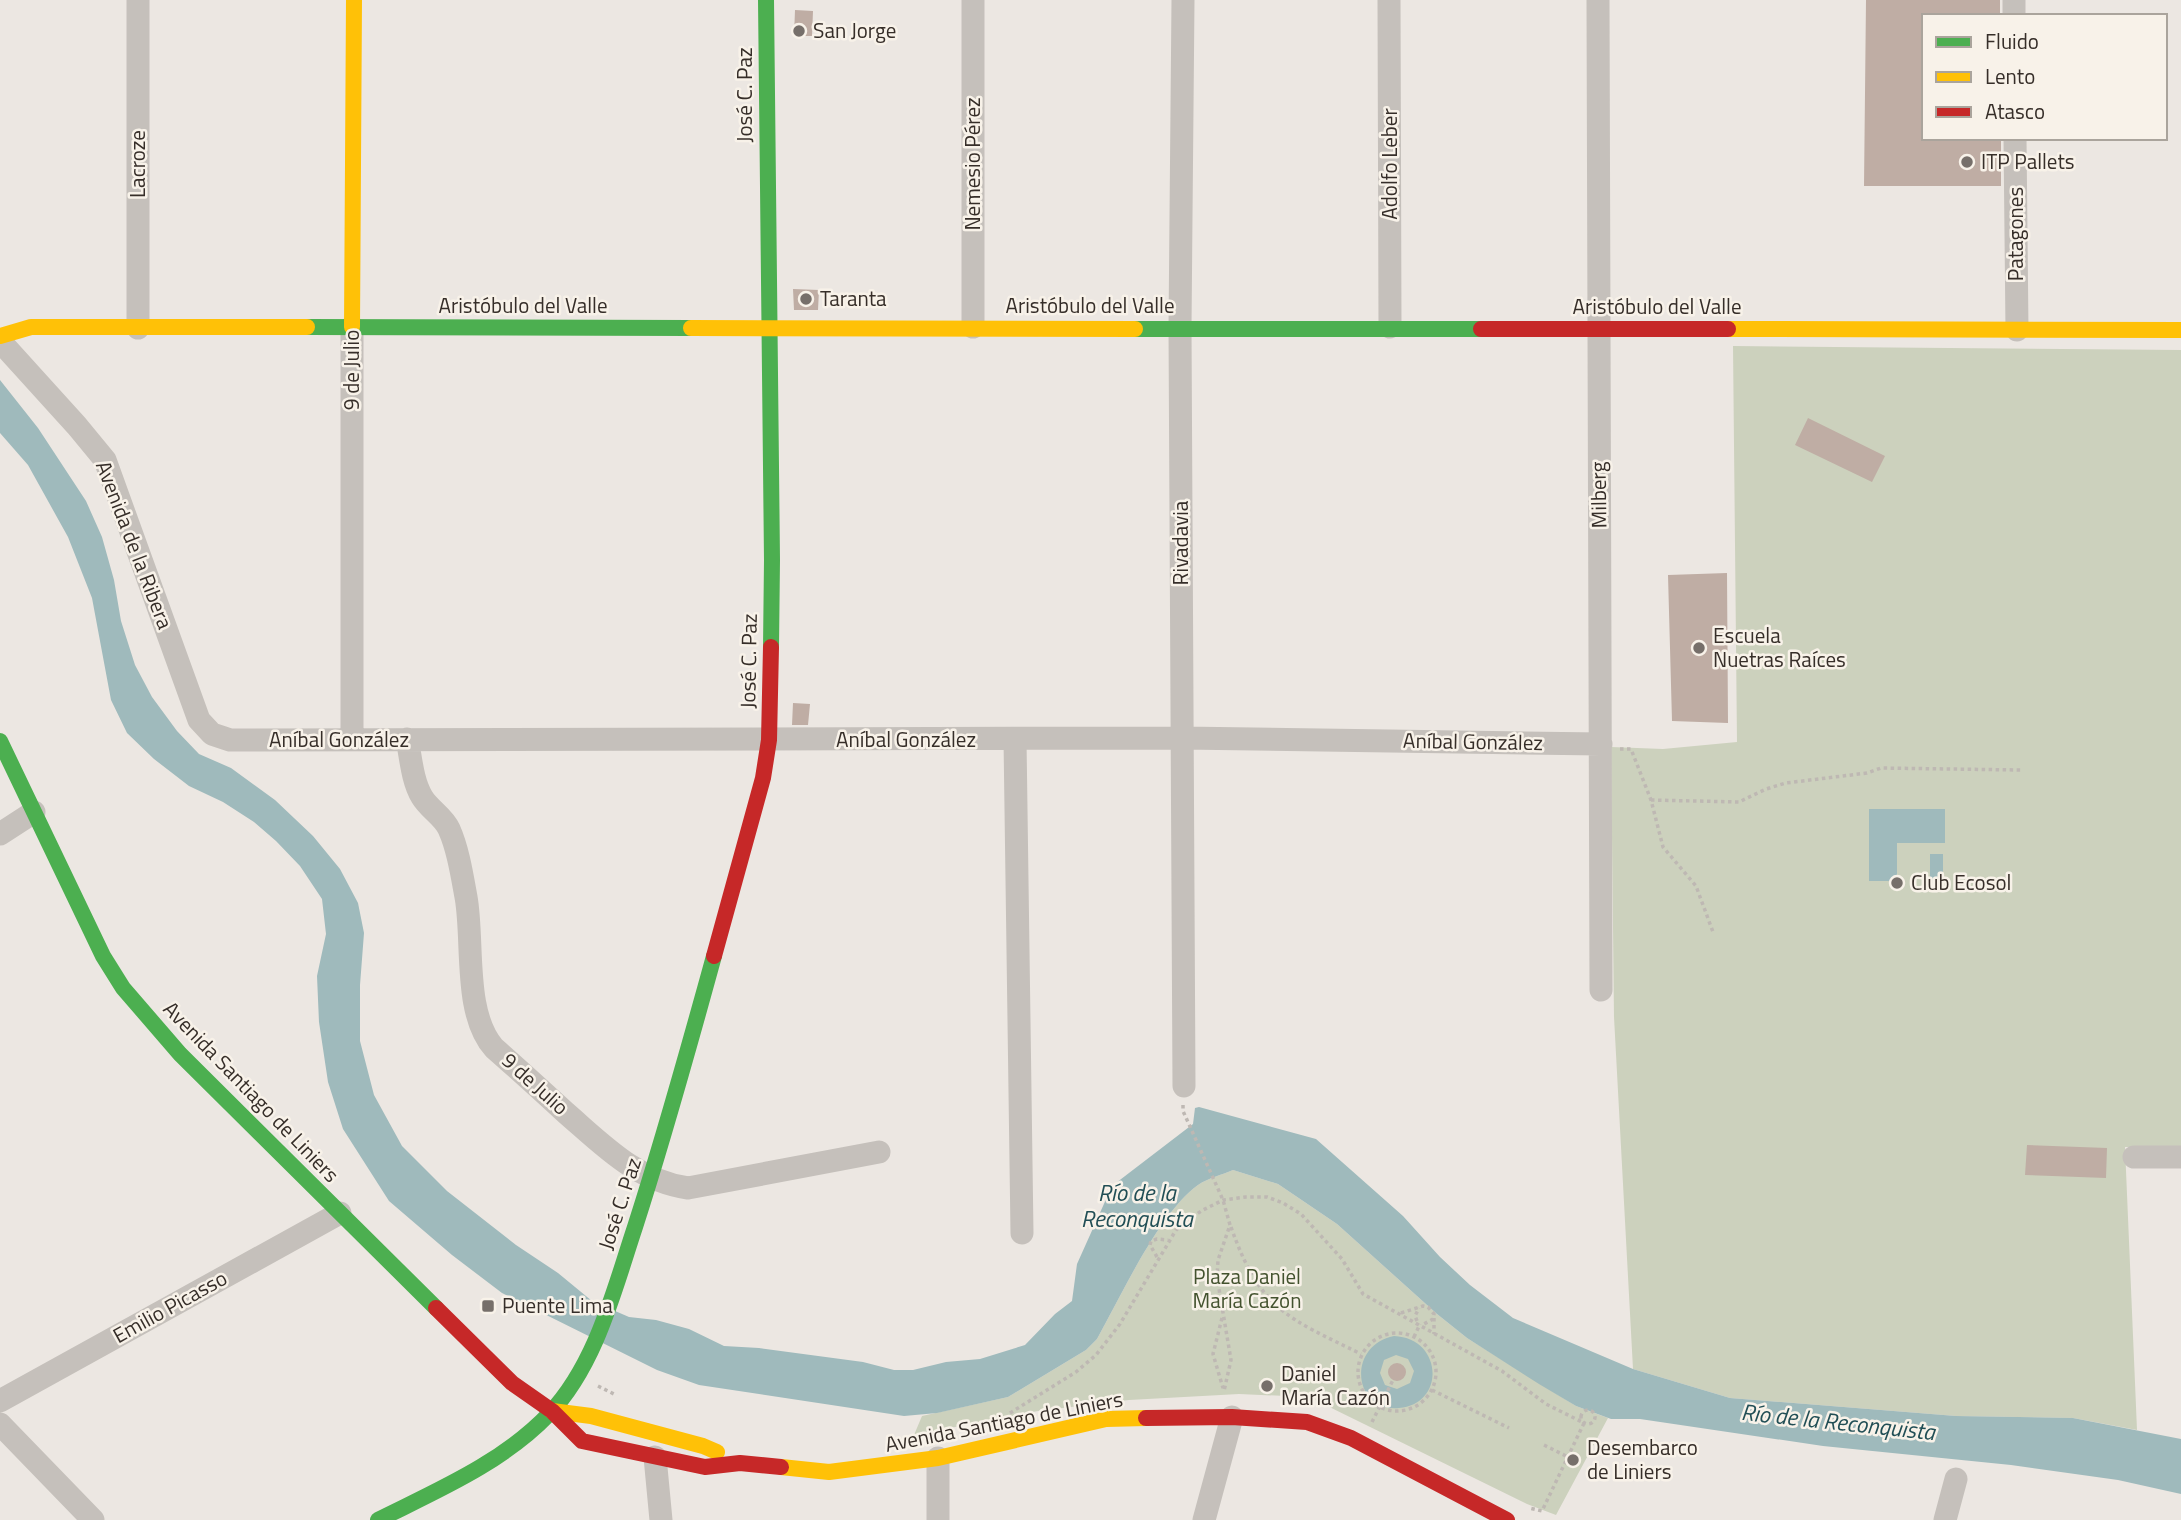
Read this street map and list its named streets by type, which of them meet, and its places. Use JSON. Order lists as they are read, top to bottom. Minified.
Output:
{"streets":{"street":["José C. Paz","Lacroze","Nemesio Pérez","Adolfo Leber","Patagones","Aristóbulo del Valle","9 de Julio","Milberg","Rivadavia","Avenida de la Ribera","Aníbal González","Avenida Santiago de Liniers","Emilio Picasso"]},"crossings":[["José C. Paz","Aristóbulo del Valle"],["José C. Paz","9 de Julio"],["José C. Paz","Aníbal González"],["Lacroze","Aristóbulo del Valle"],["Nemesio Pérez","Aristóbulo del Valle"],["Adolfo Leber","Aristóbulo del Valle"],["Patagones","Aristóbulo del Valle"],["Aristóbulo del Valle","9 de Julio"],["Aristóbulo del Valle","Milberg"],["Aristóbulo del Valle","Rivadavia"],["Aristóbulo del Valle","Avenida de la Ribera"],["9 de Julio","Aníbal González"],["Milberg","Aníbal González"],["Rivadavia","Aníbal González"],["Avenida de la Ribera","Aníbal González"],["Avenida Santiago de Liniers","Emilio Picasso"]],"water":["Río de la Reconquista"],"parks":["Plaza Daniel María Cazón"],"places":{"other":["San Jorge","ITP Pallets","Taranta","Escuela Nuetras Raíces","Club Ecosol","Daniel María Cazón","Desembarco de Liniers"],"transit":["Puente Lima"]},"legend":["Fluido","Lento","Atasco"]}
